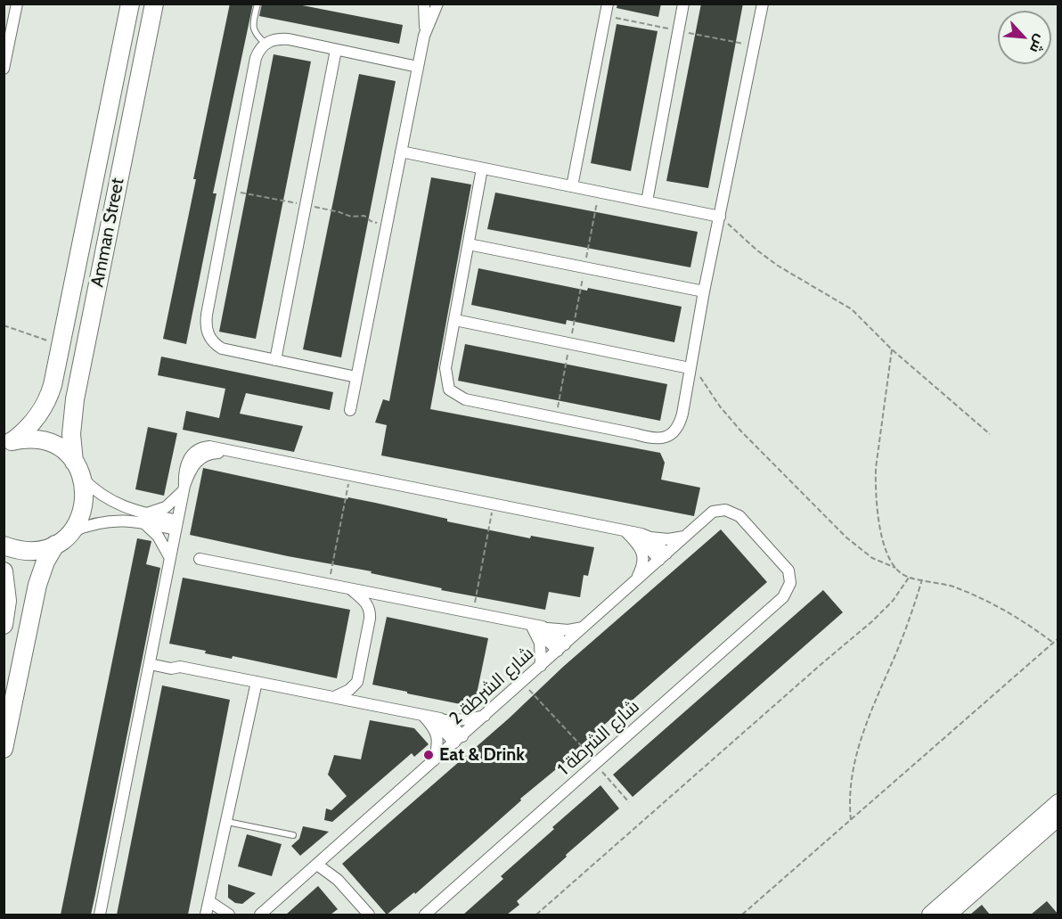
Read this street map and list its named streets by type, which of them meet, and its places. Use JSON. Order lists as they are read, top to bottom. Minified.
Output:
{"streets":{"main road":["Amman Street"],"street":["شارع الشرطة 2","شارع الشرطة 1"]},"crossings":[["شارع الشرطة 2","شارع الشرطة 1"]],"places":["Eat & Drink"],"north":"bottom right"}
